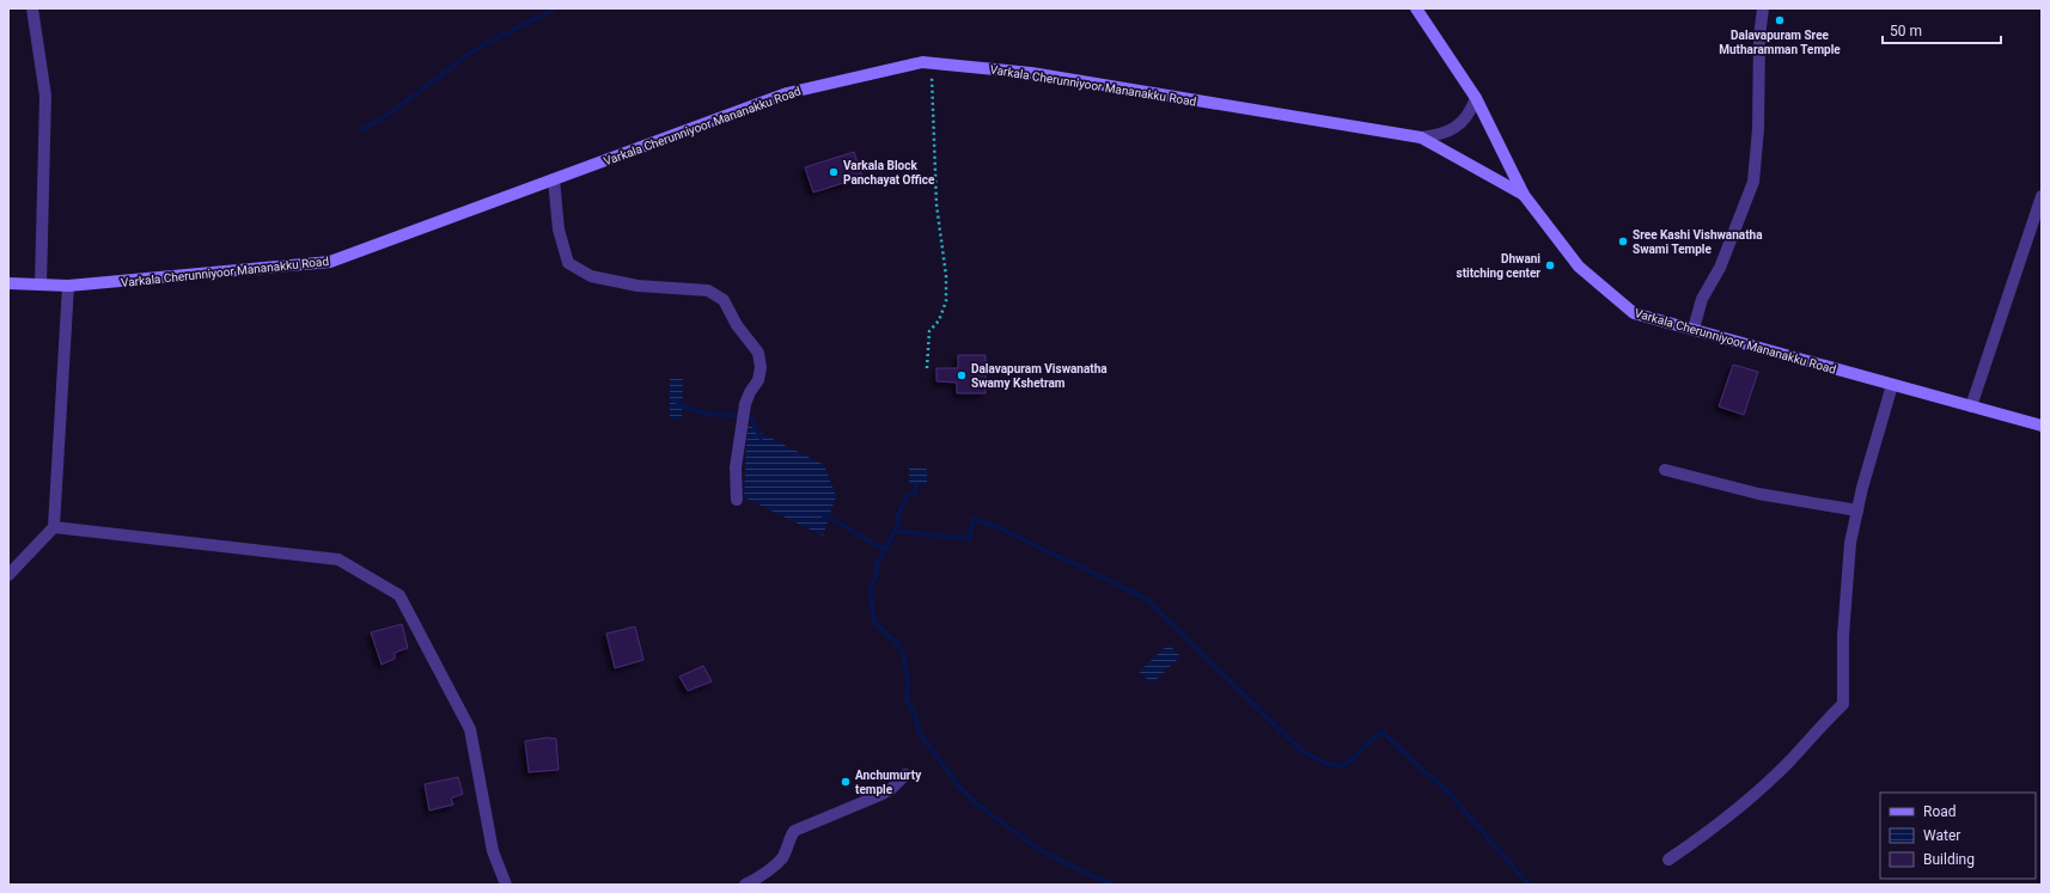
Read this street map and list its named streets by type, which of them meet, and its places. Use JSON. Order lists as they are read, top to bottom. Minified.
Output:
{"streets":{"main road":["Varkala Cherunniyoor Mananakku Road"]},"places":["Dalavapuram Sree Mutharamman Temple","Varkala Block Panchayat Office","Sree Kashi Vishwanatha Swami Temple","Dhwani stitching center","Dalavapuram Viswanatha Swamy Kshetram","Anchumurty temple"],"legend":["Road","Water","Building"],"scale_bar":"50 m"}
